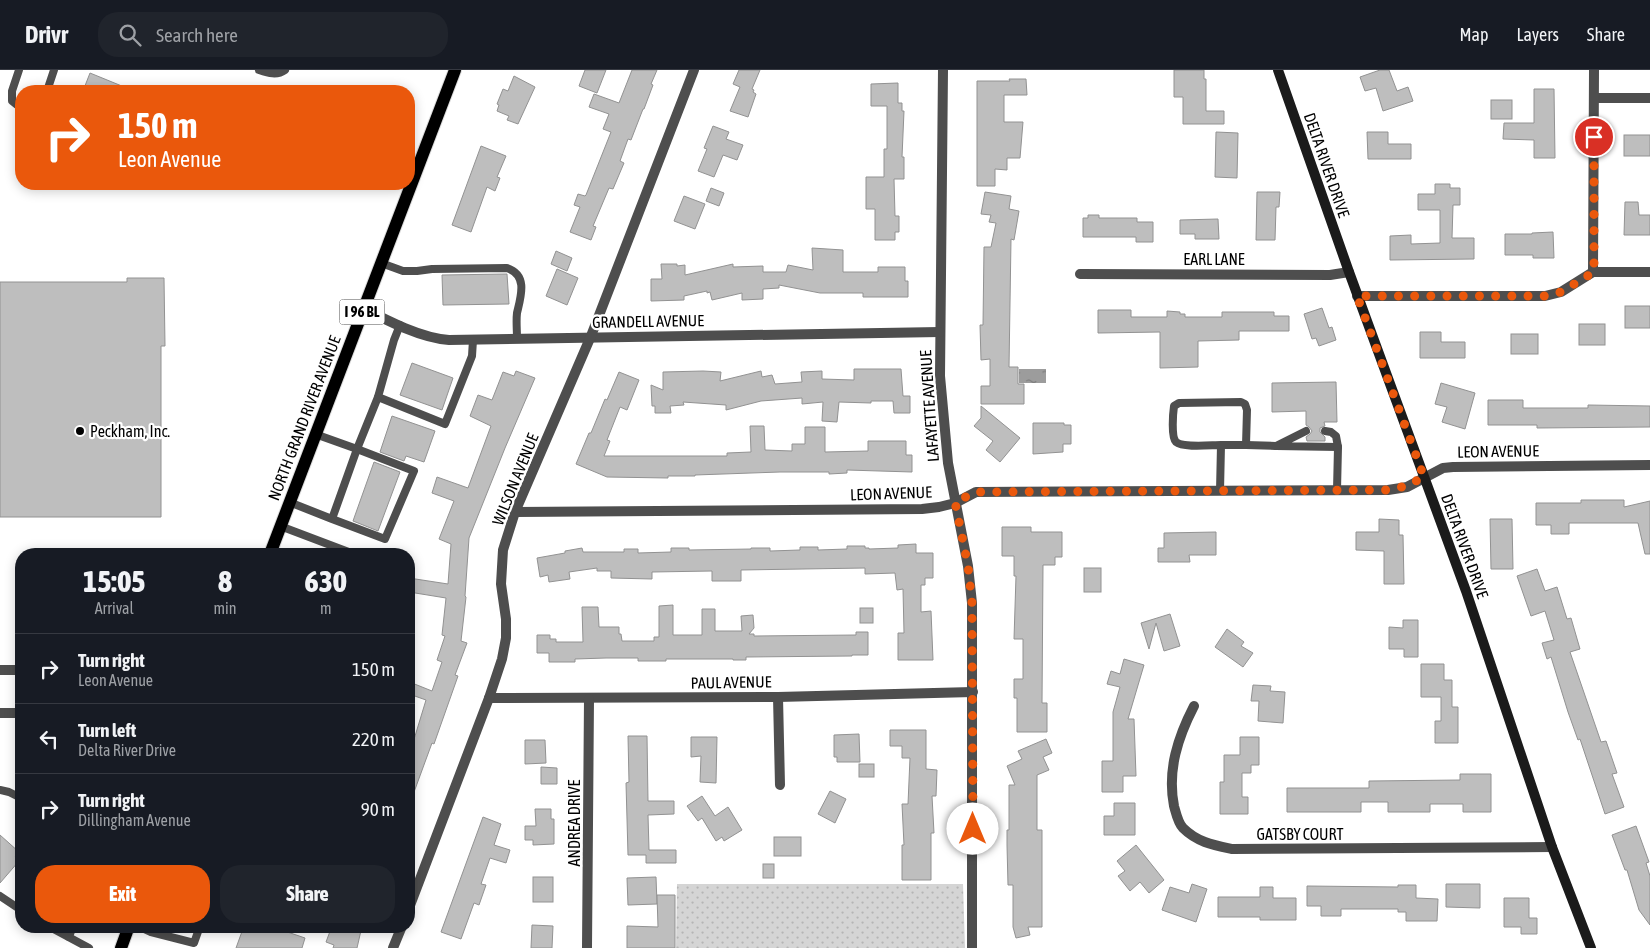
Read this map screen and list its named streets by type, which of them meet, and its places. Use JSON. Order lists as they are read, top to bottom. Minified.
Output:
{"streets":{"main road":["I 96 BL","NORTH GRAND RIVER AVENUE"],"street":["DELTA RIVER DRIVE","EARL LANE","GRANDELL AVENUE","LAFAYETTE AVENUE","LEON AVENUE","WILSON AVENUE","PAUL AVENUE","ANDREA DRIVE","GATSBY COURT"]},"crossings":[["DELTA RIVER DRIVE","EARL LANE"],["DELTA RIVER DRIVE","LEON AVENUE"],["DELTA RIVER DRIVE","GATSBY COURT"],["GRANDELL AVENUE","LAFAYETTE AVENUE"],["GRANDELL AVENUE","NORTH GRAND RIVER AVENUE"],["GRANDELL AVENUE","WILSON AVENUE"],["LAFAYETTE AVENUE","LEON AVENUE"],["LAFAYETTE AVENUE","PAUL AVENUE"],["LEON AVENUE","WILSON AVENUE"],["WILSON AVENUE","PAUL AVENUE"],["PAUL AVENUE","ANDREA DRIVE"]],"places":["Peckham, Inc."],"page":{"header":"Drivr","search":"Search here","nav":["Map","Layers","Share"],"turn":["150 m","Leon Avenue"],"eta":["15:05","Arrival","8","min","630","m"],"list":[{"name":"Turn right","note":"Leon Avenue","value":"150 m"},{"name":"Turn left","note":"Delta River Drive","value":"220 m"},{"name":"Turn right","note":"Dillingham Avenue","value":"90 m"}],"buttons":["Exit","Share"]}}
